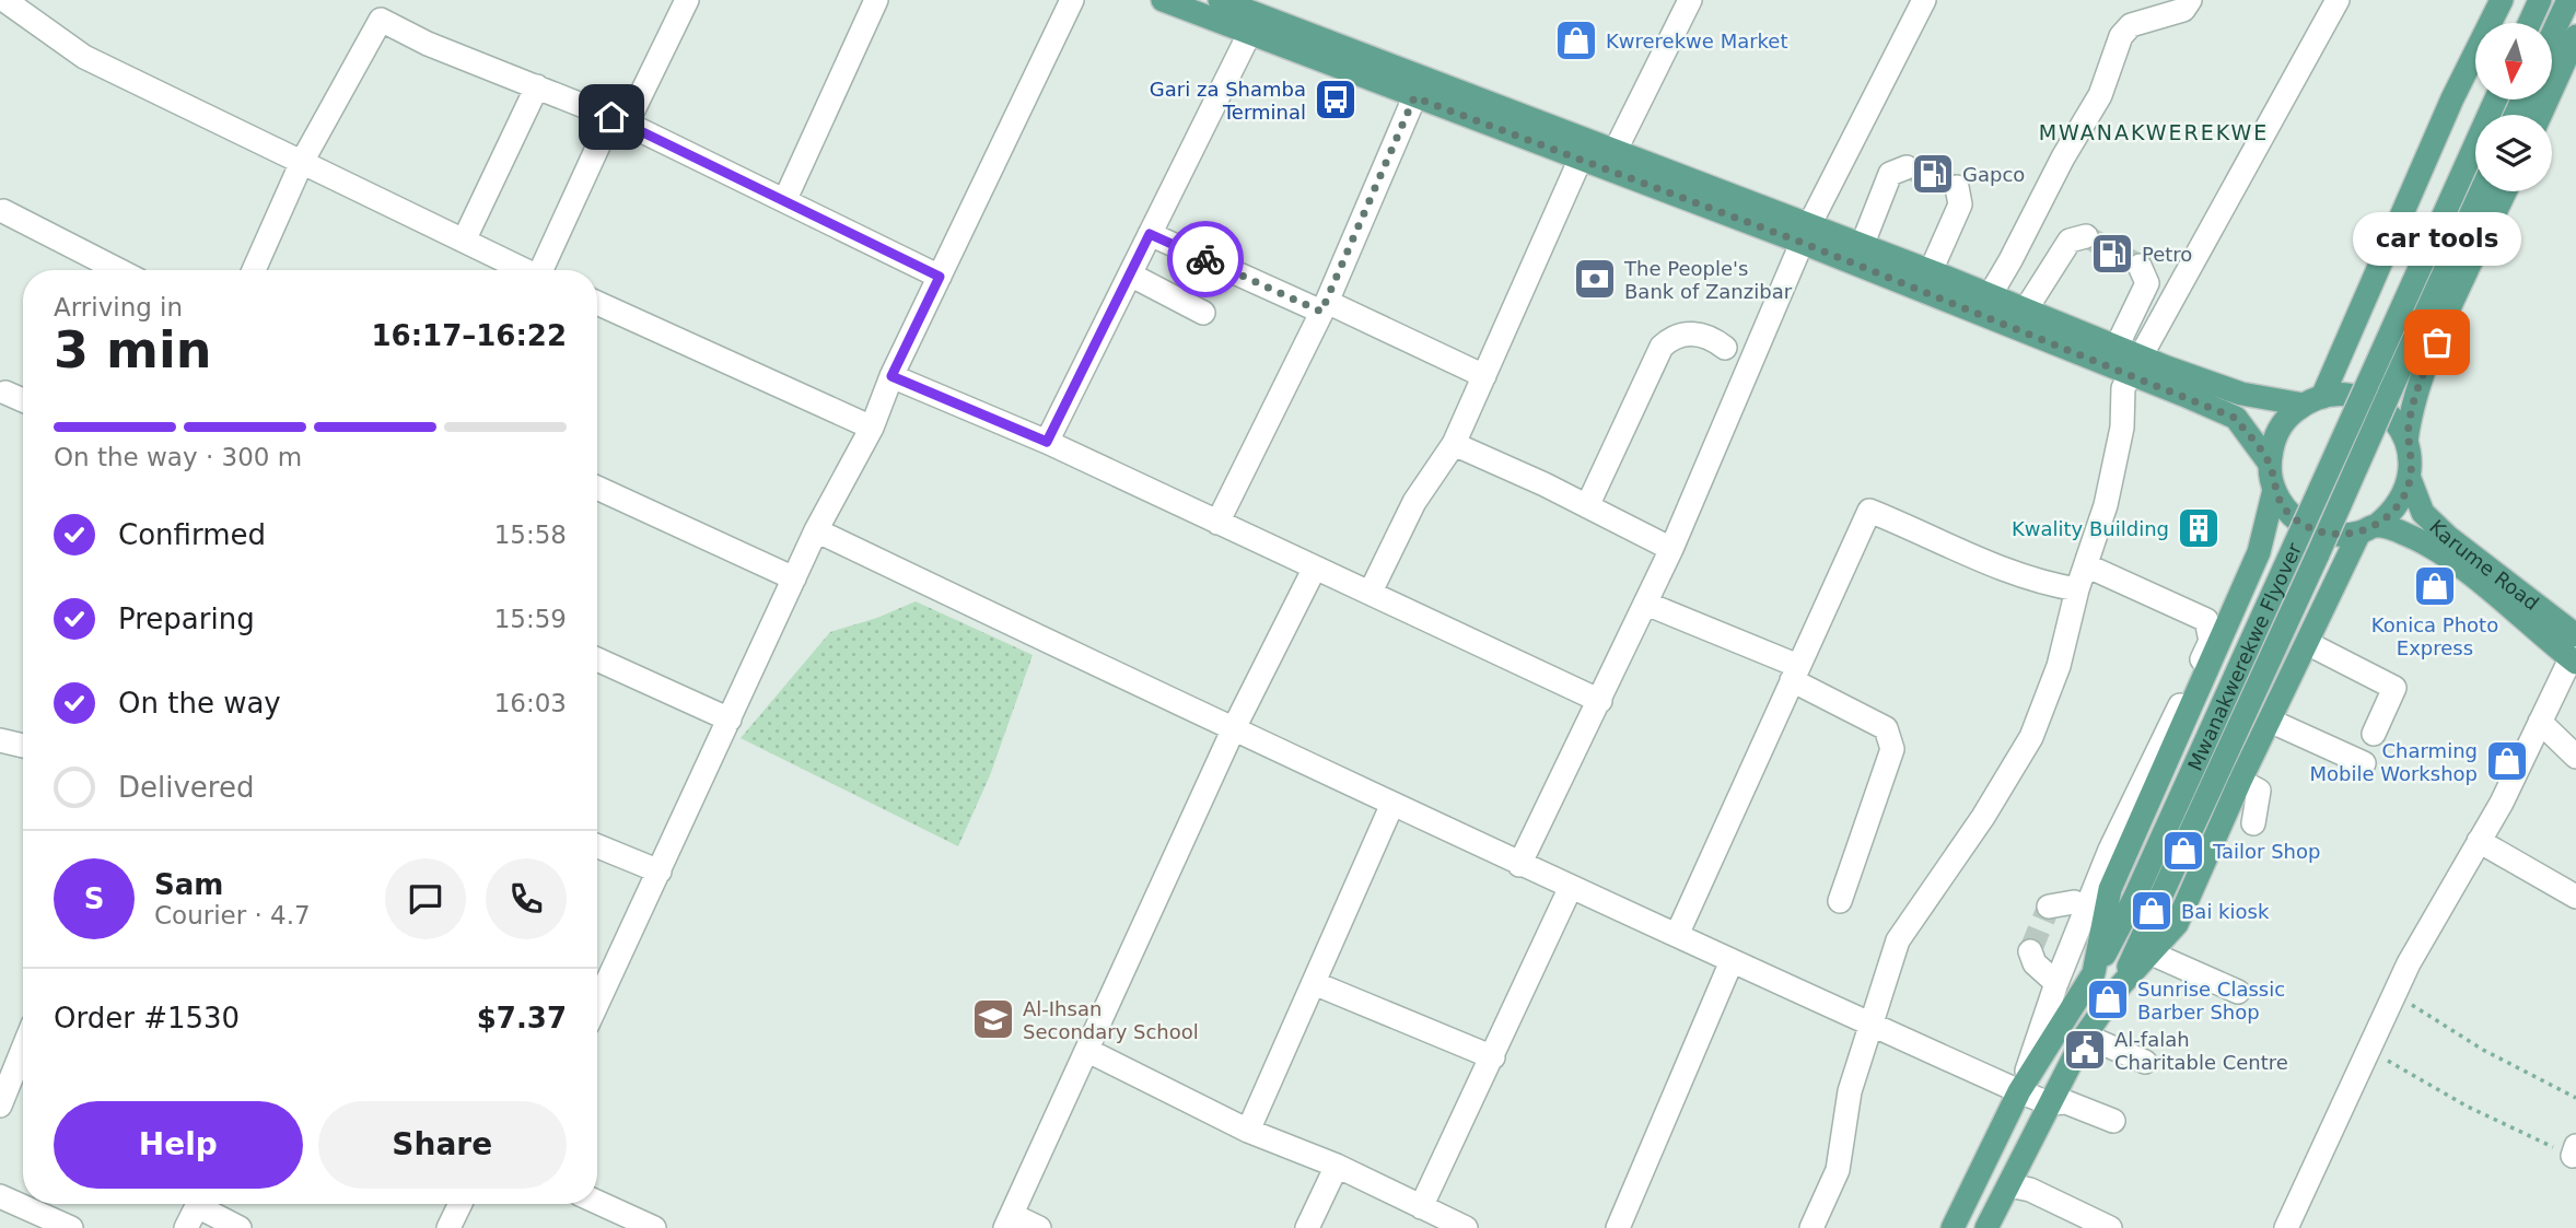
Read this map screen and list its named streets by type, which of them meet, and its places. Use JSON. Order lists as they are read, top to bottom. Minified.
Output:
{"streets":{"main road":["Karume Road","Mwanakwerekwe Flyover"]},"districts":["MWANAKWEREKWE"],"places":{"shop":["Kwrerekwe Market","Konica Photo Express","Charming Mobile Workshop","Tailor Shop","Bai kiosk","Sunrise Classic Barber Shop"],"bus stop":["Gari za Shamba Terminal"],"fuel station":["Gapco","Petro"],"bank":["The People's Bank of Zanzibar"],"other":["car tools"],"building":["Kwality Building"],"school or university":["Al-Ihsan Secondary School"],"public building":["Al-falah Charitable Centre"]},"north":"bottom","page":{"bubble":"car tools","heading":["3 min","Arriving in","16:17–16:22"],"panel":["Sam","Courier · 4.7","Order #1530","$7.37"],"bar":"On the way · 300 m","list":[["Confirmed","15:58"],["Preparing","15:59"],["On the way","16:03"],"Delivered"],"round":"S","buttons":["Help","Share"]}}
